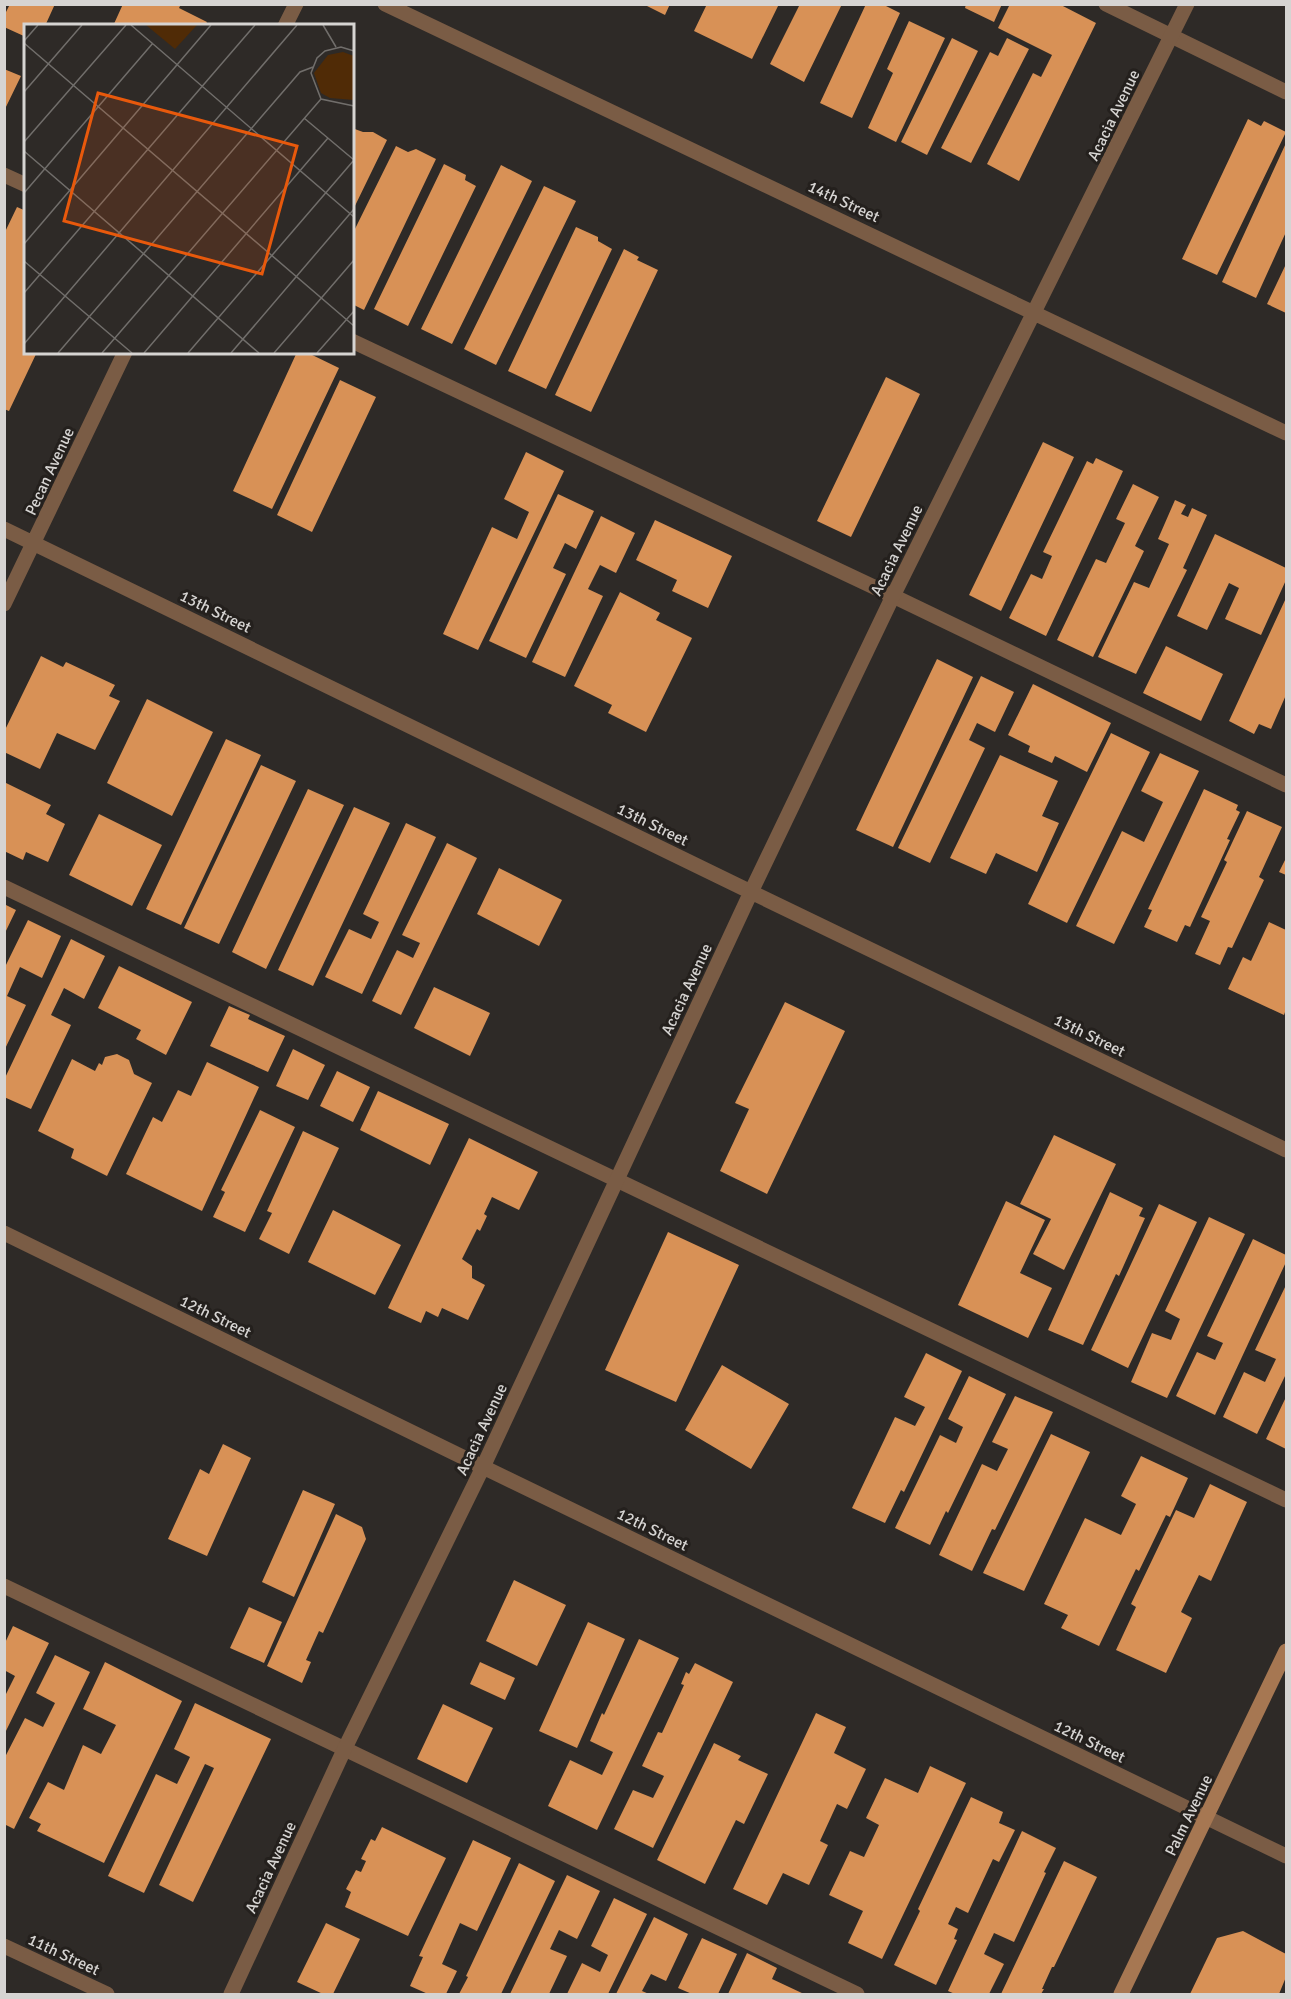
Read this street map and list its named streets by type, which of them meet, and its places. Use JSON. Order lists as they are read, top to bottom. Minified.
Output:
{"streets":{"street":["Acacia Avenue","14th Street","Pecan Avenue","13th Street","12th Street","Palm Avenue","11th Street"]},"crossings":[["Acacia Avenue","14th Street"],["Acacia Avenue","13th Street"],["Acacia Avenue","12th Street"],["Pecan Avenue","13th Street"],["12th Street","Palm Avenue"]]}
